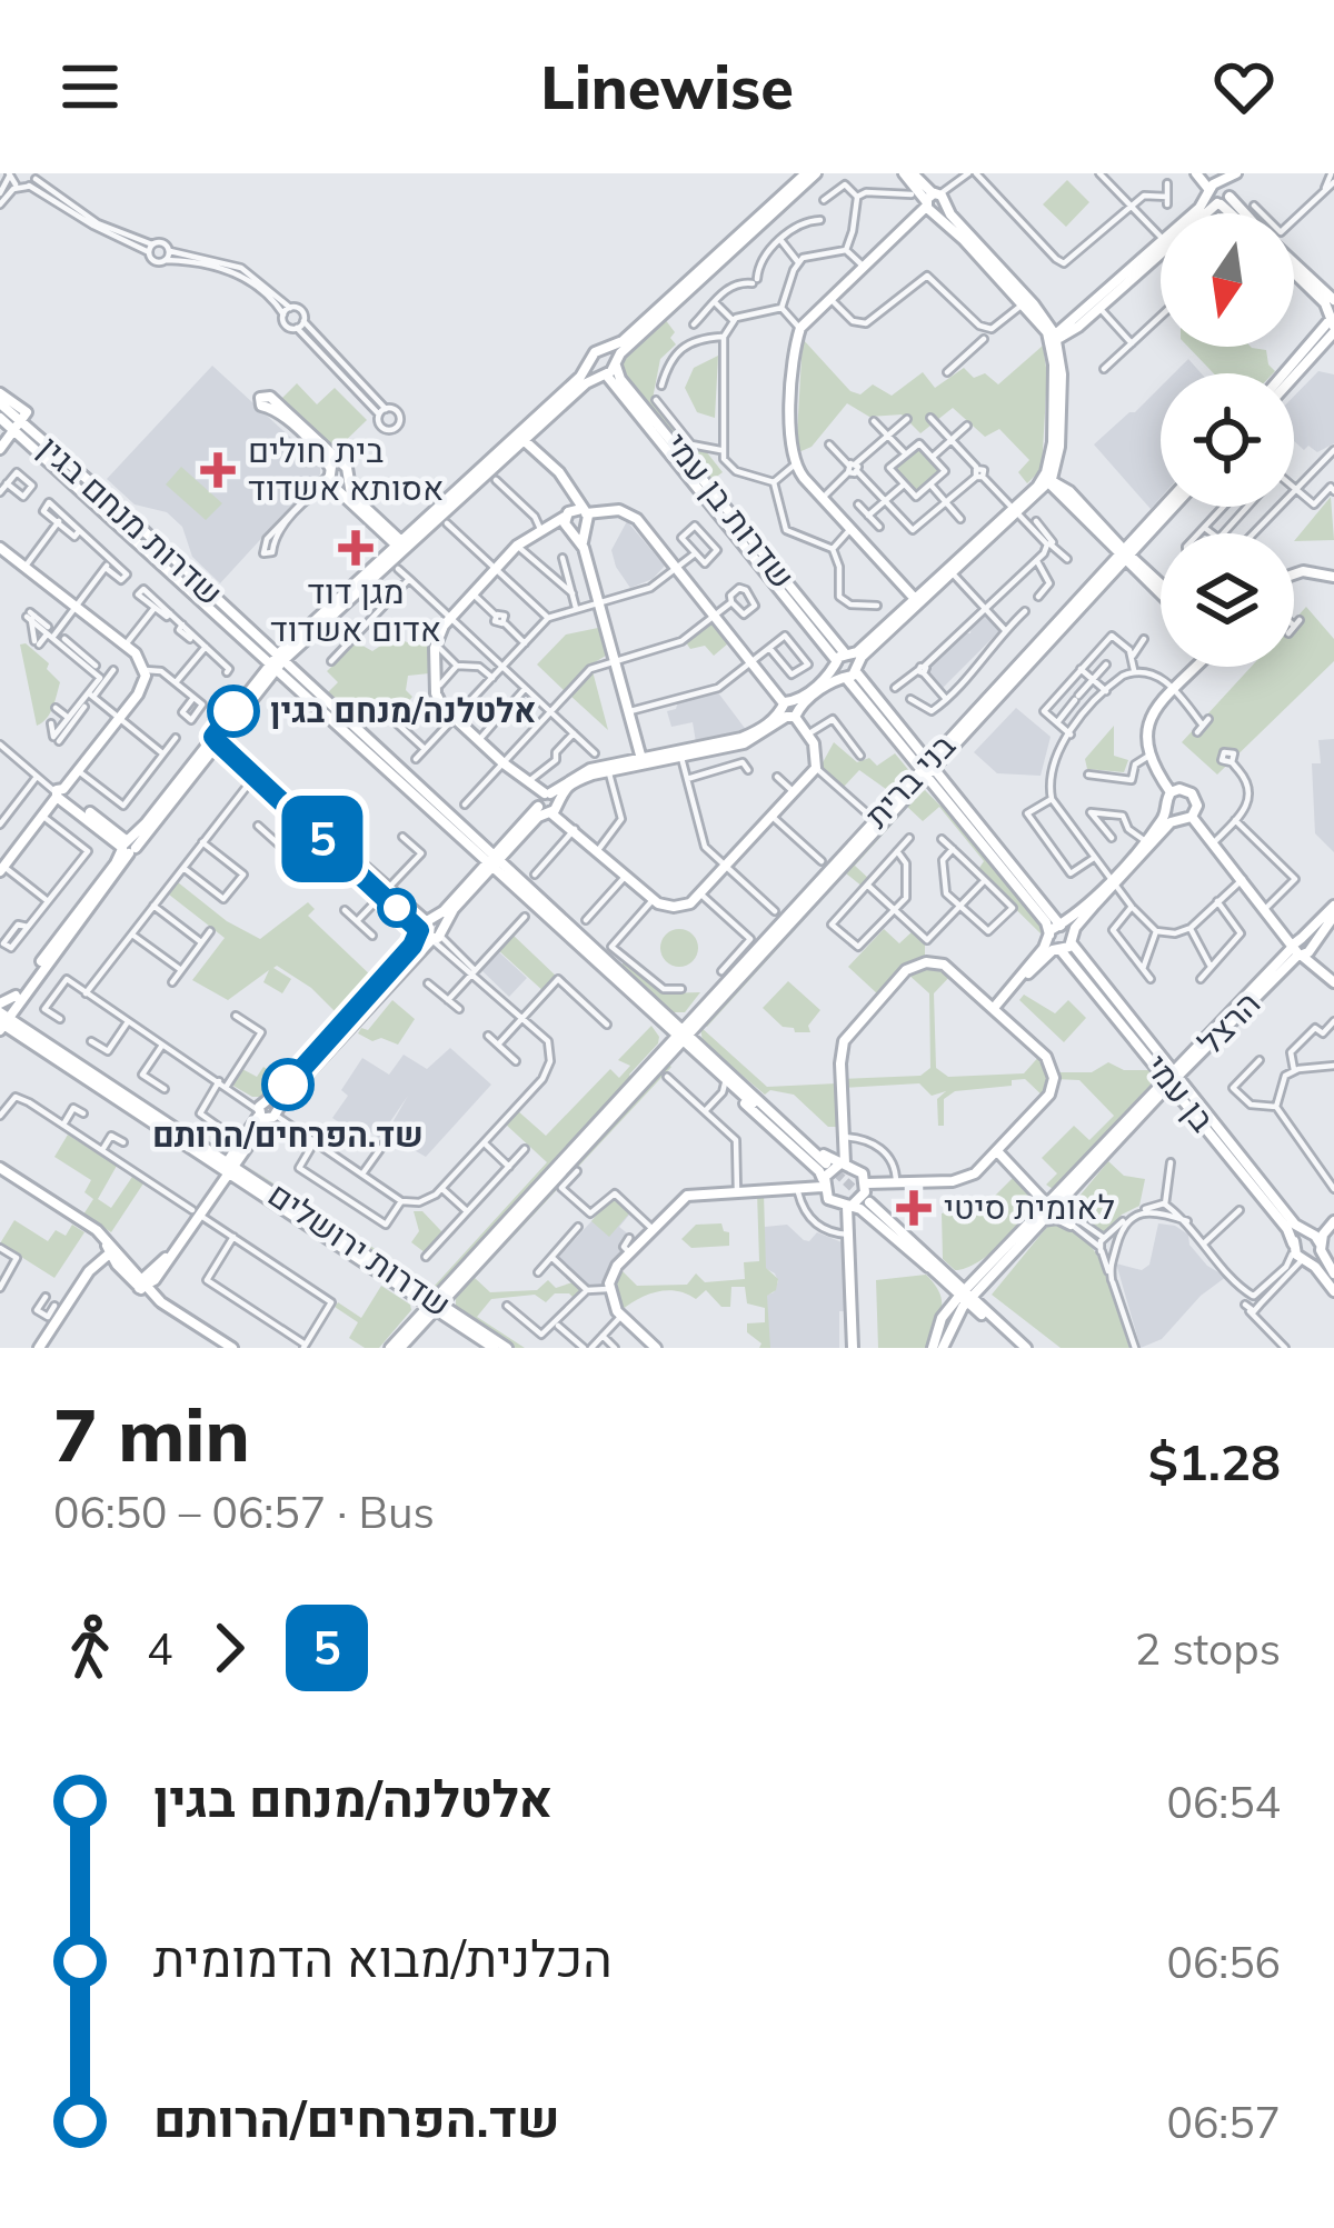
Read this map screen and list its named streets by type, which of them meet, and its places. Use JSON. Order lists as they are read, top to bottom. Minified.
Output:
{"streets":{"main road":["שדרות בן עמי","שדרות מנחם בגין","בני ברית","הרצל","בן עמי","שדרות ירושלים"]},"crossings":[["הרצל","בן עמי"]],"places":{"health":["בית חולים אסותא אשדוד","מגן דוד אדום אשדוד","לאומית סיטי"],"other":["אלטלנה/מנחם בגין","שד.הפרחים/הרותם"]},"lines":["bus line 5"],"north":"bottom","page":{"header":"Linewise","on_map":"5","heading":["7 min","06:50 – 06:57 · Bus","$1.28"],"legs":["4","5","2 stops"],"list":[{"name":"אלטלנה/מנחם בגין","value":"06:54"},{"name":"הכלנית/מבוא הדמומית","value":"06:56"},{"name":"שד.הפרחים/הרותם","value":"06:57"}]}}
